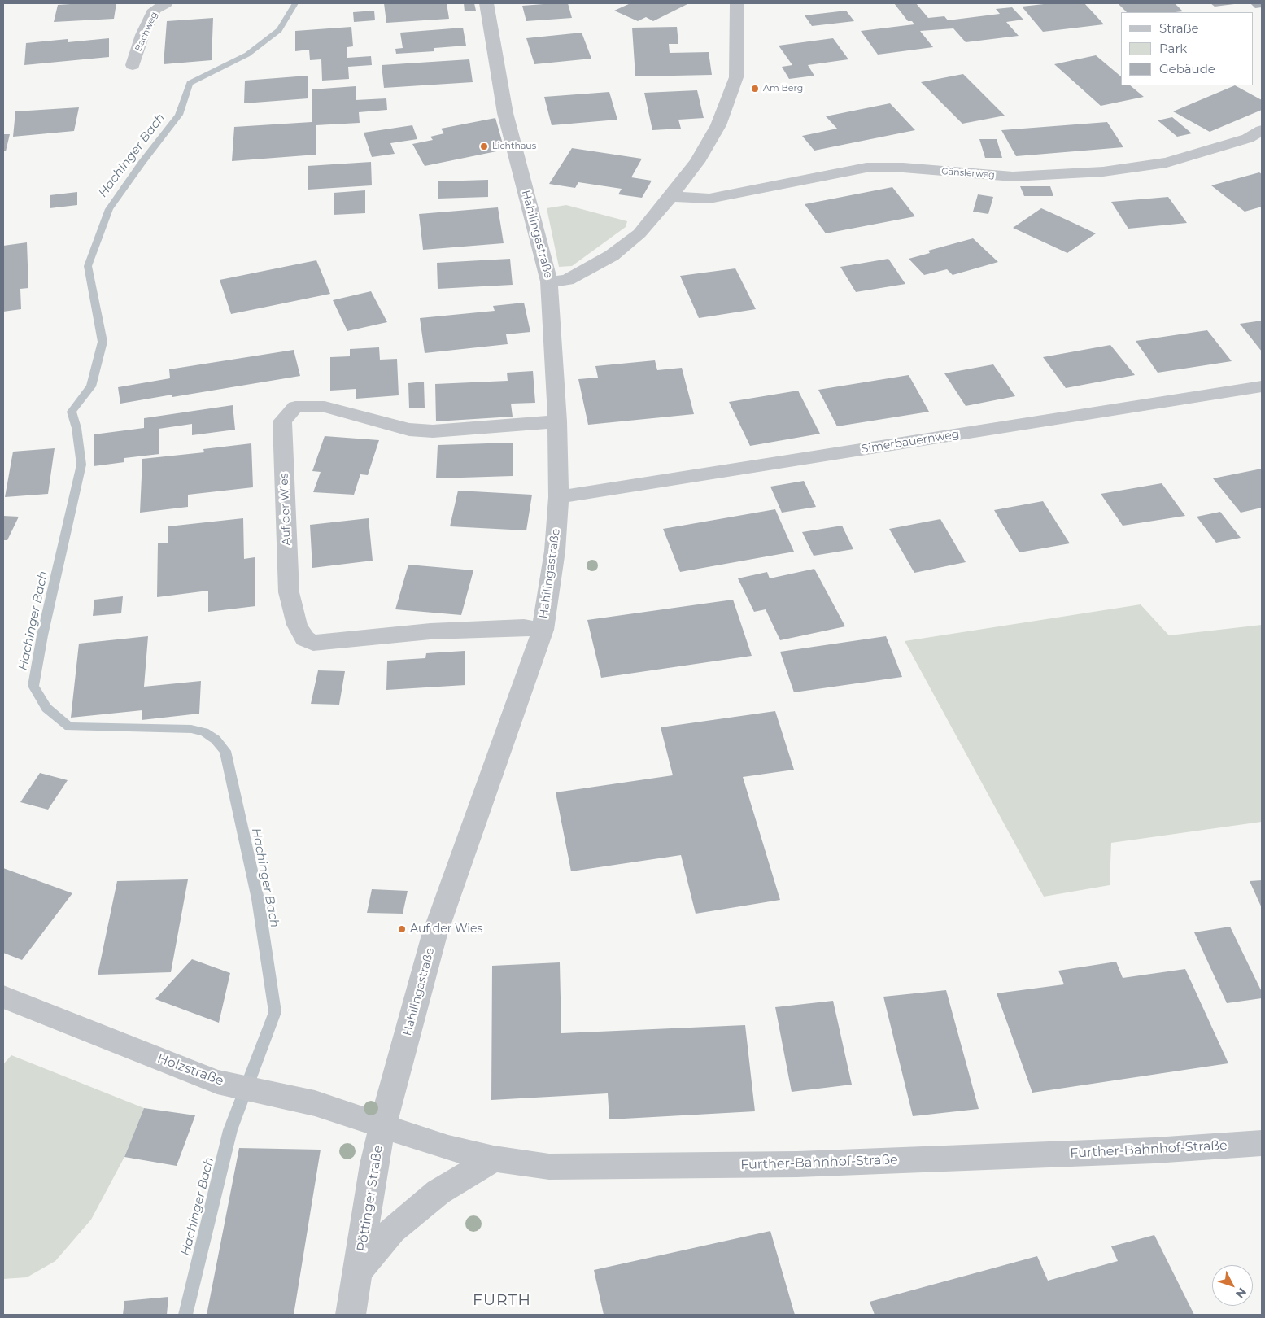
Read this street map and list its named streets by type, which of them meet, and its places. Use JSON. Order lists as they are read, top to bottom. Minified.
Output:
{"streets":{"street":["Bachweg","Gänslerweg","Hahilingastraße","Simerbauernweg","Auf der Wies","Holzstraße","Further-Bahnhof-Straße","Pöttinger Straße"]},"crossings":[["Hahilingastraße","Simerbauernweg"],["Hahilingastraße","Auf der Wies"],["Hahilingastraße","Holzstraße"],["Hahilingastraße","Further-Bahnhof-Straße"],["Hahilingastraße","Pöttinger Straße"],["Holzstraße","Further-Bahnhof-Straße"],["Holzstraße","Pöttinger Straße"],["Further-Bahnhof-Straße","Pöttinger Straße"]],"districts":["FURTH"],"water":["Hachinger Bach"],"places":["Am Berg","Lichthaus","Auf der Wies"],"legend":["Straße","Park","Gebäude"],"north":"bottom right"}
